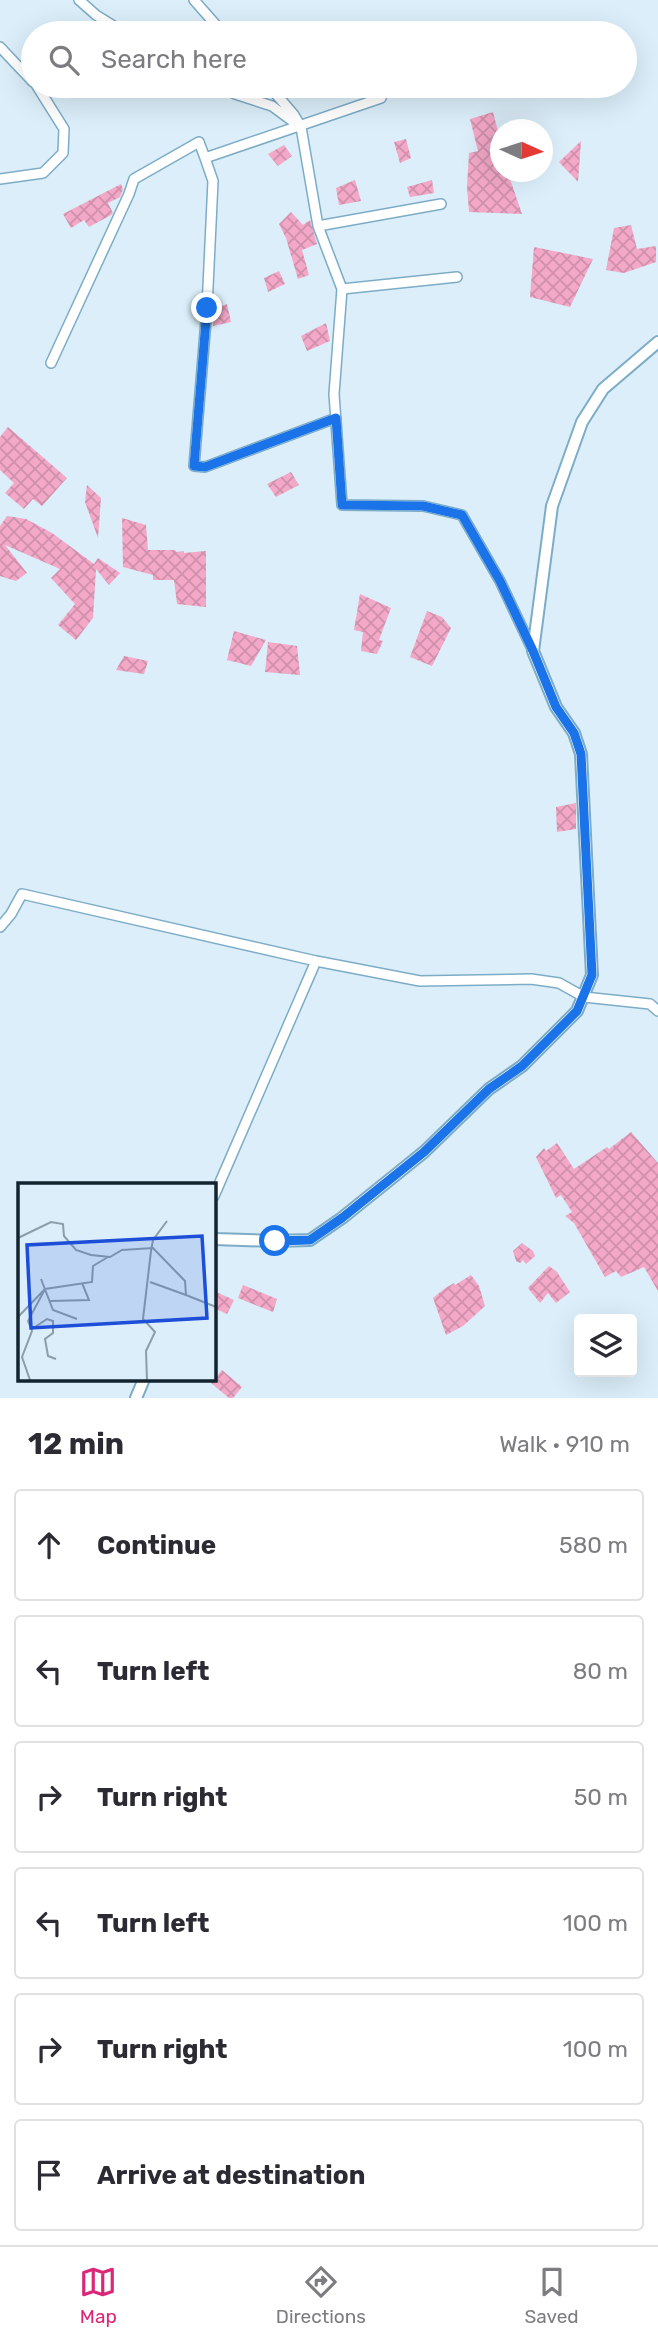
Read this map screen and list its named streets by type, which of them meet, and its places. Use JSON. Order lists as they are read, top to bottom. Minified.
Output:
{"north":"right","page":{"search":"Search here","heading":["12 min","Walk · 910 m"],"list":[["Continue","580 m"],["Turn left","80 m"],["Turn right","50 m"],["Turn left","100 m"],["Turn right","100 m"],"Arrive at destination"],"nav":["Map","Directions","Saved"]}}
